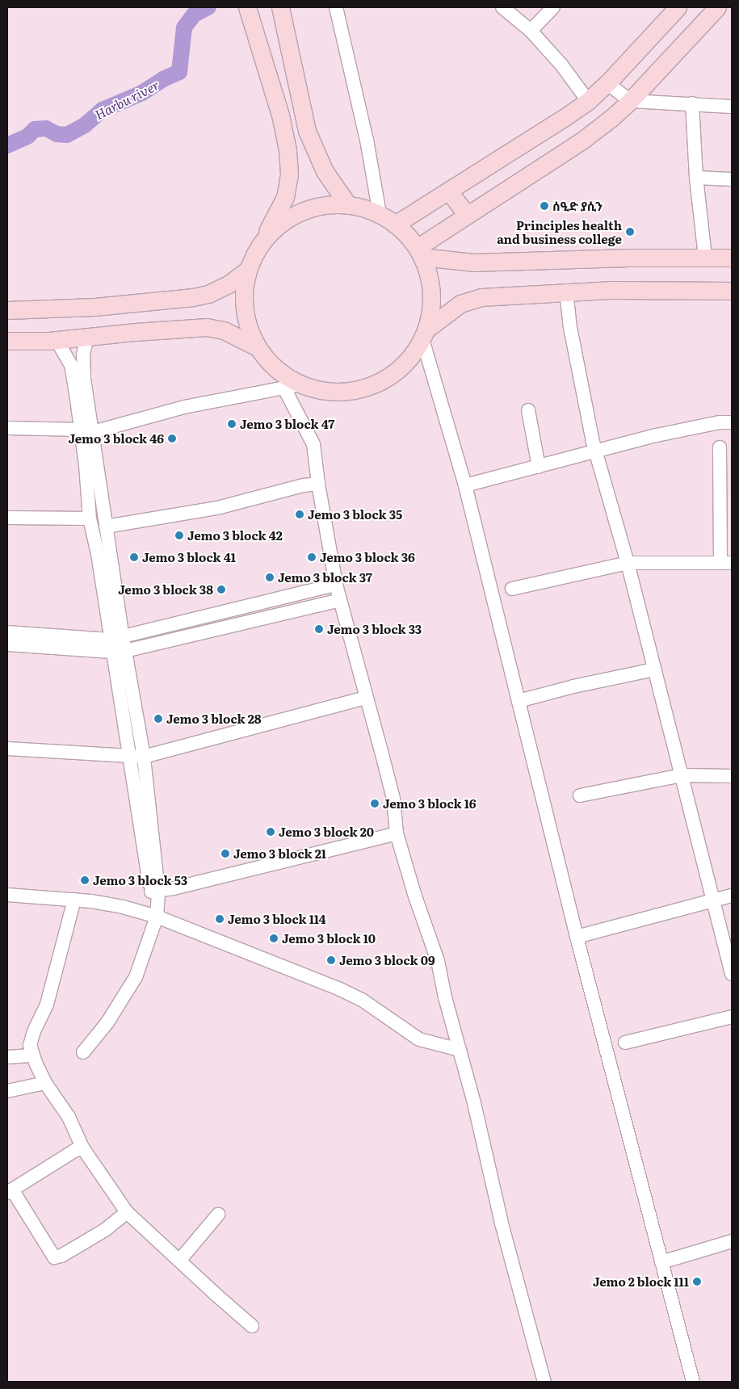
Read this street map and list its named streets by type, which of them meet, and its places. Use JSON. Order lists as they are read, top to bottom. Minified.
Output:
{"water":["Harbu river"],"places":["ሰዒድ ያሲን","Principles health and business college","Jemo 3 block 47","Jemo 3 block 46","Jemo 3 block 35","Jemo 3 block 42","Jemo 3 block 41","Jemo 3 block 36","Jemo 3 block 37","Jemo 3 block 38","Jemo 3 block 33","Jemo 3 block 28","Jemo 3 block 16","Jemo 3 block 20","Jemo 3 block 21","Jemo 3 block 53","Jemo 3 block 114","Jemo 3 block 10","Jemo 3 block 09","Jemo 2 block 111"]}
